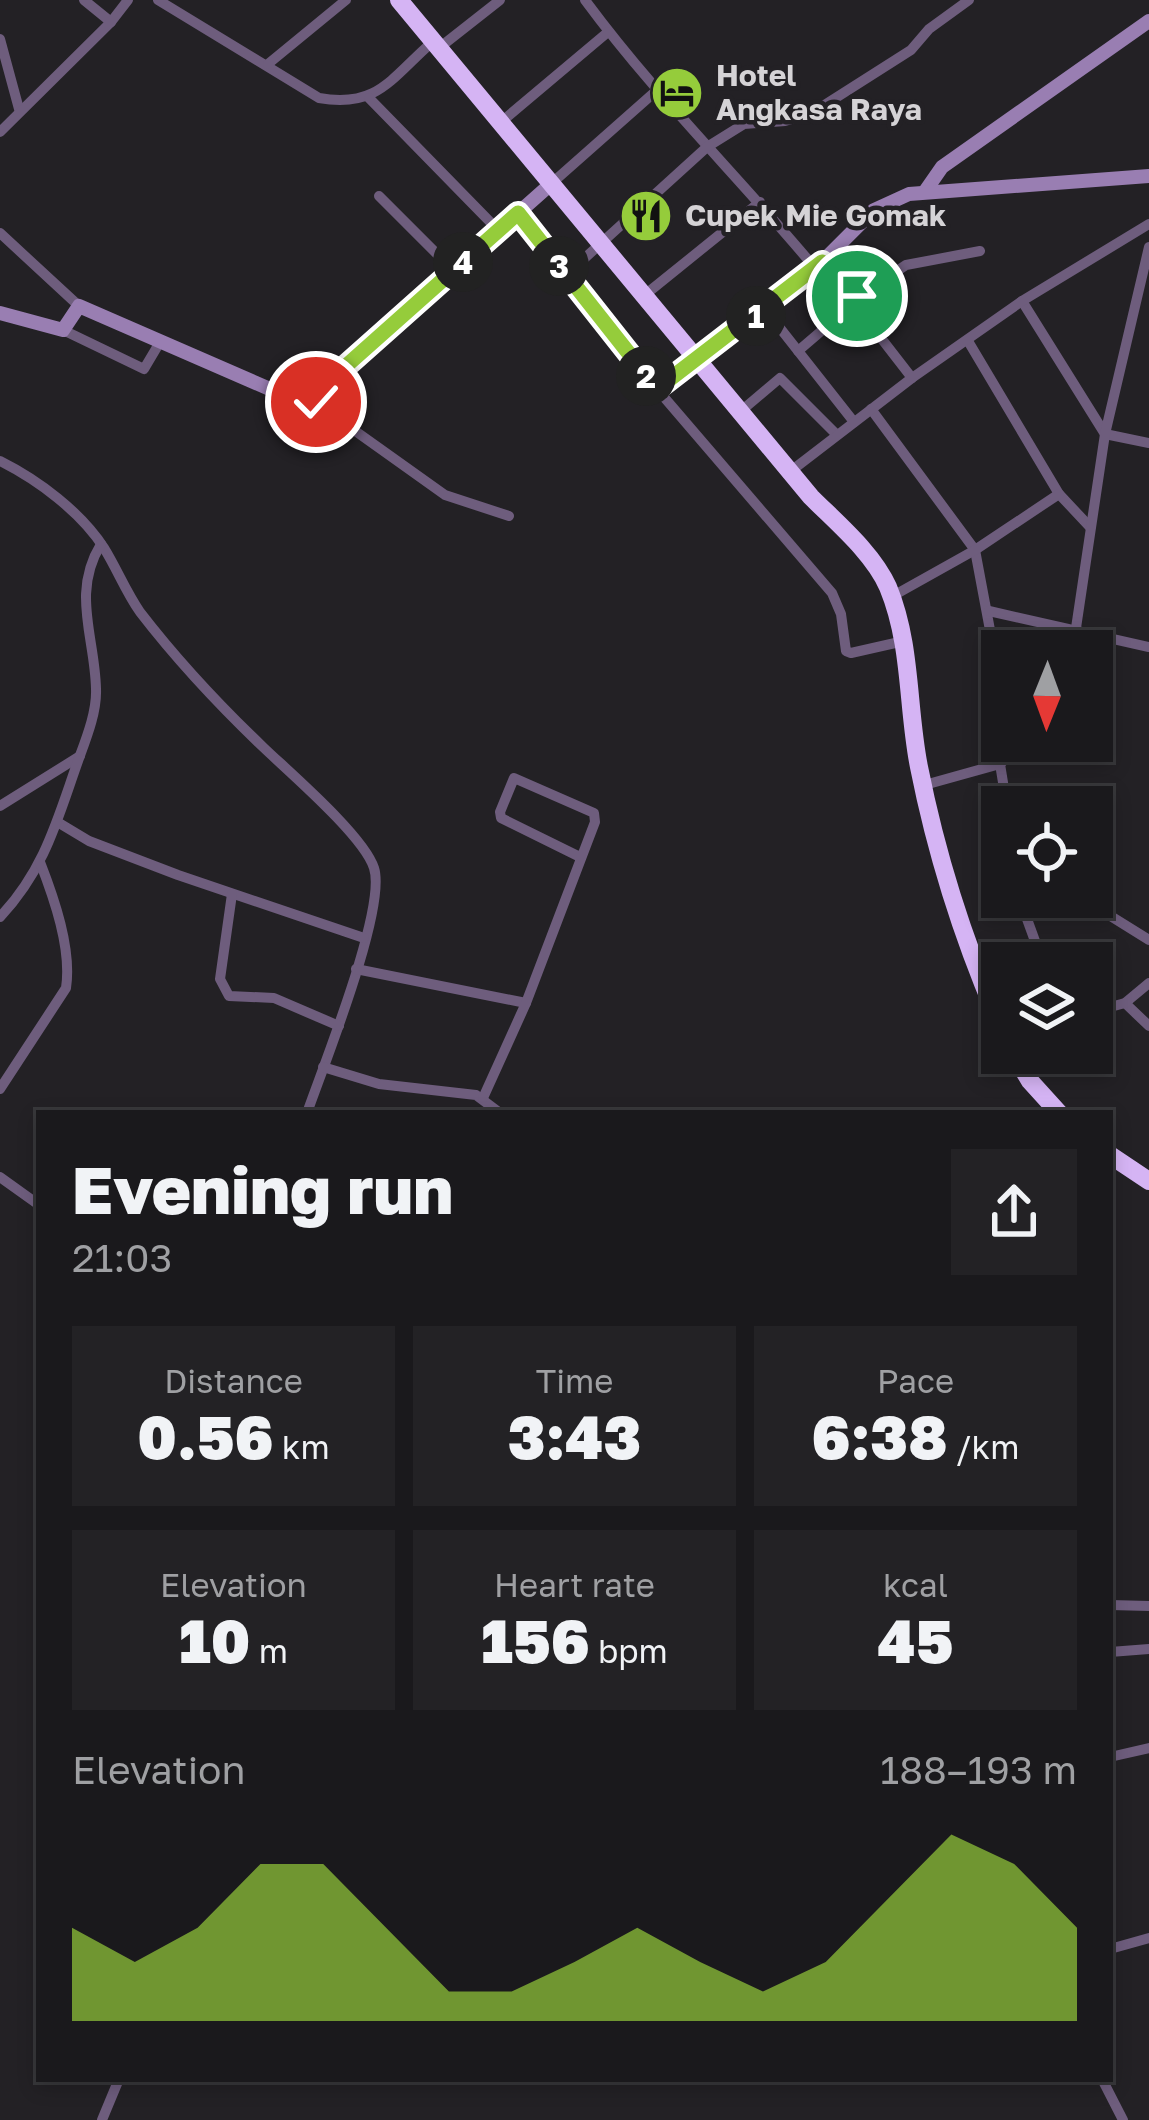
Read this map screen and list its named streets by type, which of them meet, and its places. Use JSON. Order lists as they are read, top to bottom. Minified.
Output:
{"places":{"hotel":["Hotel Angkasa Raya"],"restaurant":["Cupek Mie Gomak"]},"north":"bottom","page":{"pins":["4","3","1","2"],"heading":["Evening run","21:03"],"stats":[["Distance","0.56 km"],["Time","3:43"],["Pace","6:38 /km"],["Elevation","10 m"],["Heart rate","156 bpm"],["kcal","45"]],"chart":["Elevation","188–193 m"]}}
